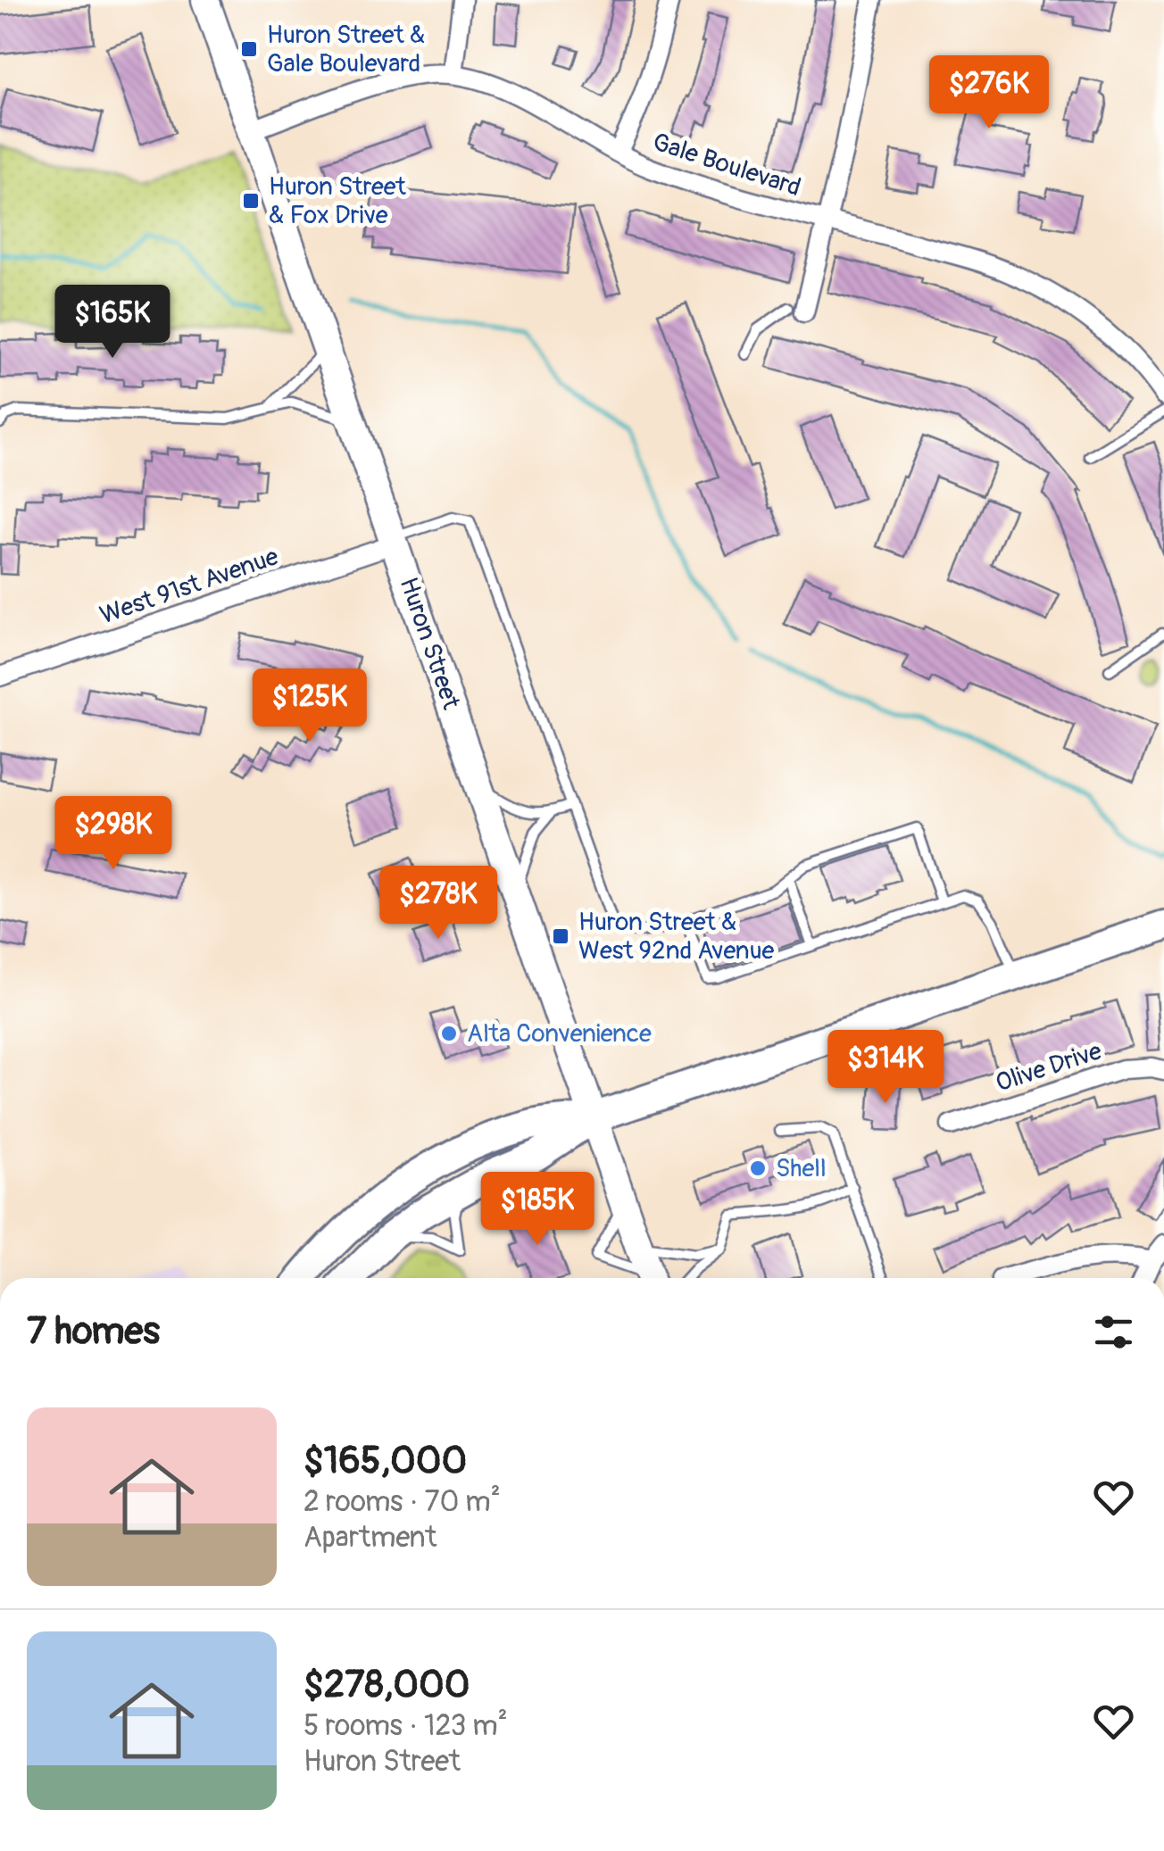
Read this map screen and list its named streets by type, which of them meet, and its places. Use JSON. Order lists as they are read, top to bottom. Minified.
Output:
{"streets":{"main road":["Huron Street"],"street":["Gale Boulevard","West 91st Avenue","Olive Drive"]},"crossings":[["Gale Boulevard","Huron Street"],["West 91st Avenue","Huron Street"]],"places":{"transit":["Huron Street & Gale Boulevard","Huron Street & Fox Drive","Huron Street & West 92nd Avenue"],"other":["Alta Convenience","Shell"]},"page":{"price":["$276K","$165K","$125K","$298K","$278K","$314K","$185K"],"heading":"7 homes","list":[{"name":"$165,000","note":"2 rooms · 70 m² · Apartment"},{"name":"$278,000","note":"5 rooms · 123 m² · Huron Street"}]}}
